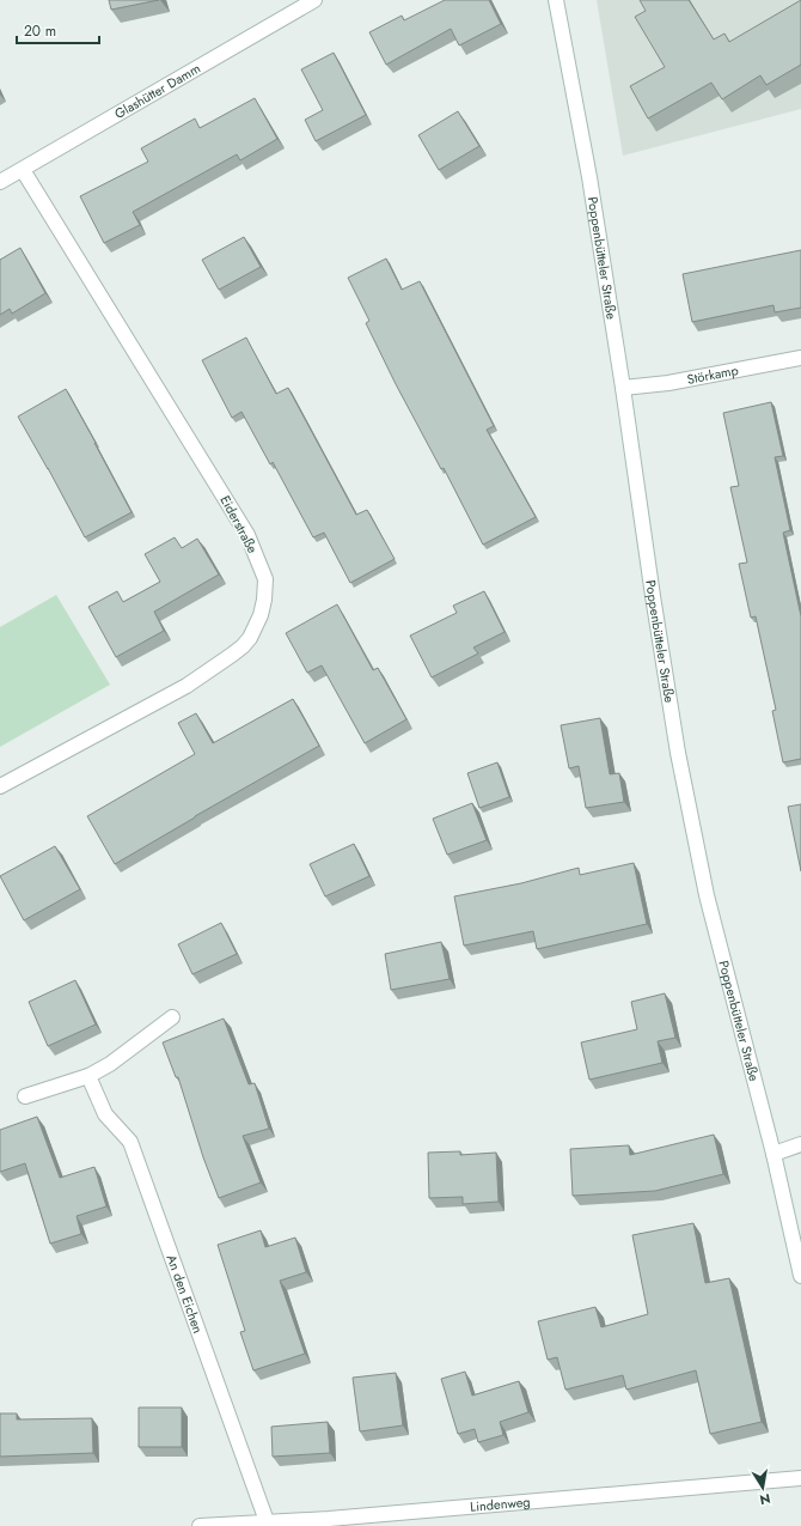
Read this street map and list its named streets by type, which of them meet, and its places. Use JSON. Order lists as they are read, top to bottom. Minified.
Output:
{"streets":{"street":["Glashütter Damm","Poppenbütteler Straße","Störkamp","Eiderstraße","An den Eichen","Lindenweg"]},"crossings":[["Glashütter Damm","Eiderstraße"],["Poppenbütteler Straße","Störkamp"],["An den Eichen","Lindenweg"]],"scale_bar":"20 m","north":"bottom"}
